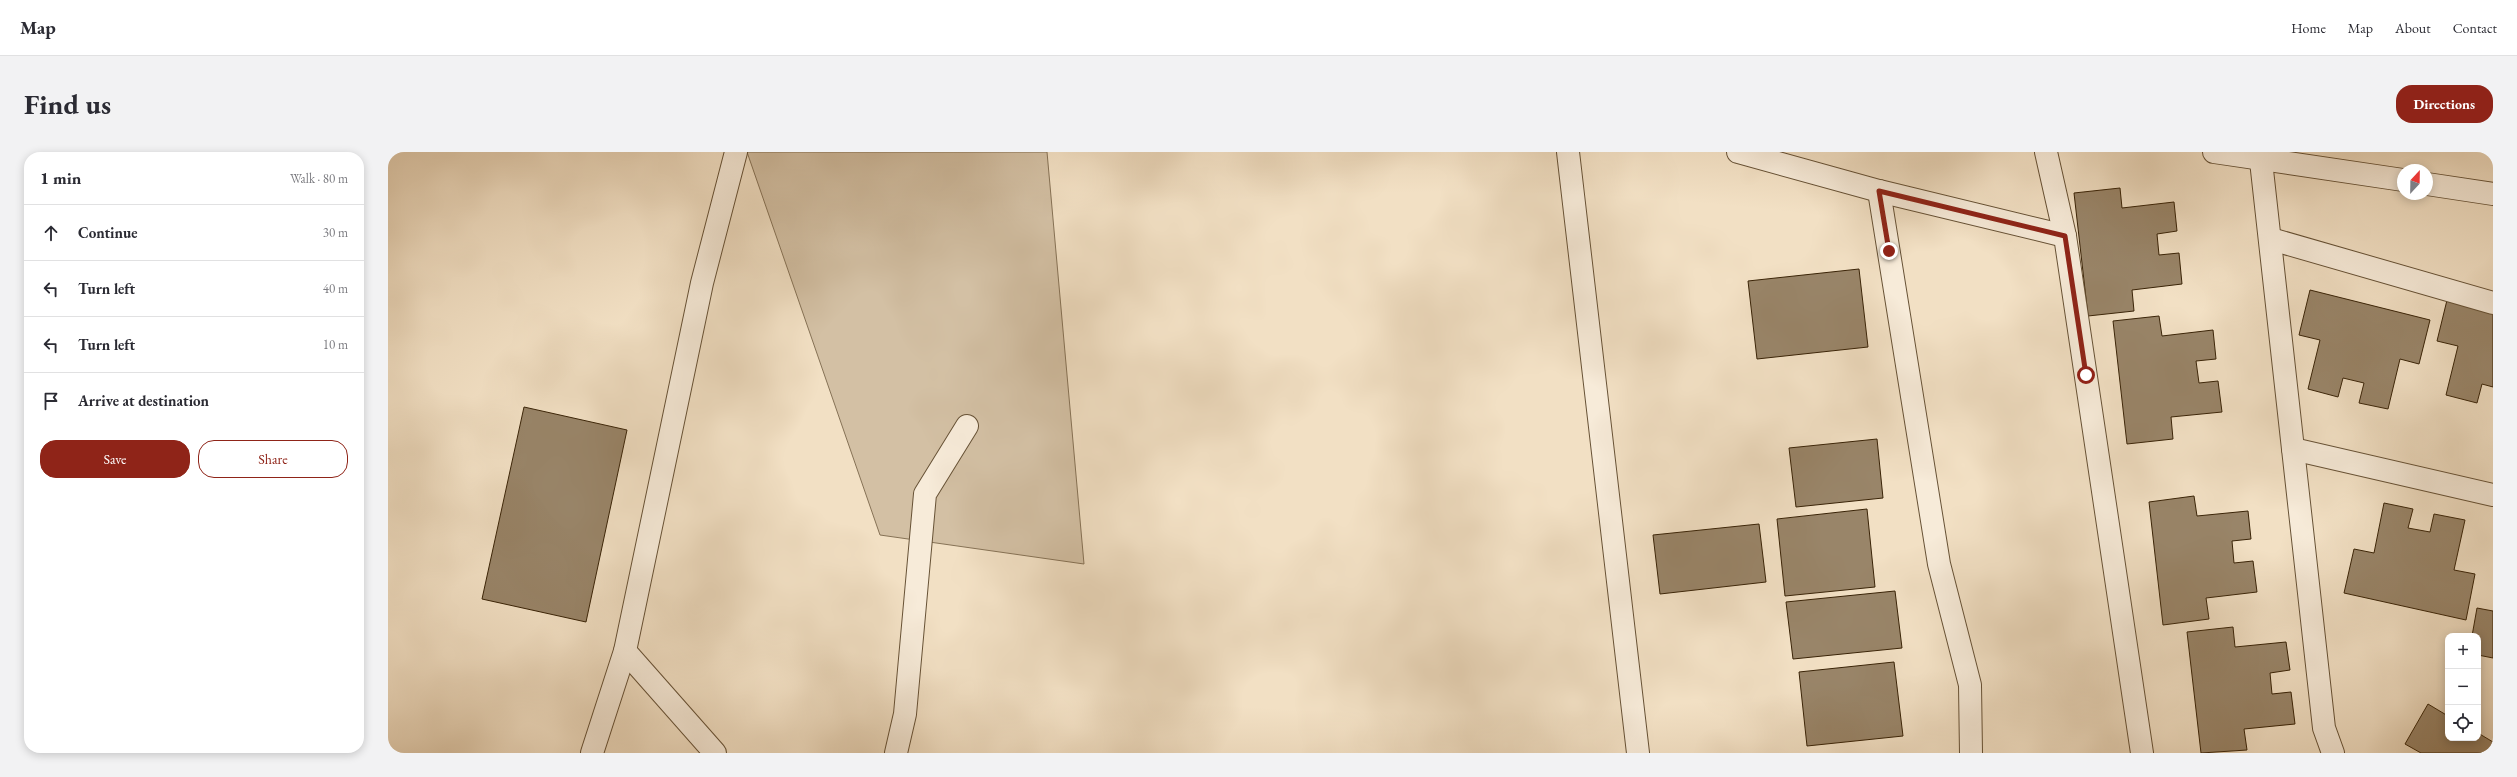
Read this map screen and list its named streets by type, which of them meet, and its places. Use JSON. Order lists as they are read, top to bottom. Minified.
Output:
{"north":"top","page":{"header":"Map","nav":["Home","Map","About","Contact"],"buttons":["Directions",["Save","Share"]],"title":"Find us","heading":["1 min","Walk · 80 m"],"list":[["Continue","30 m"],["Turn left","40 m"],["Turn left","10 m"],"Arrive at destination"],"map_buttons":["+","−"]}}
